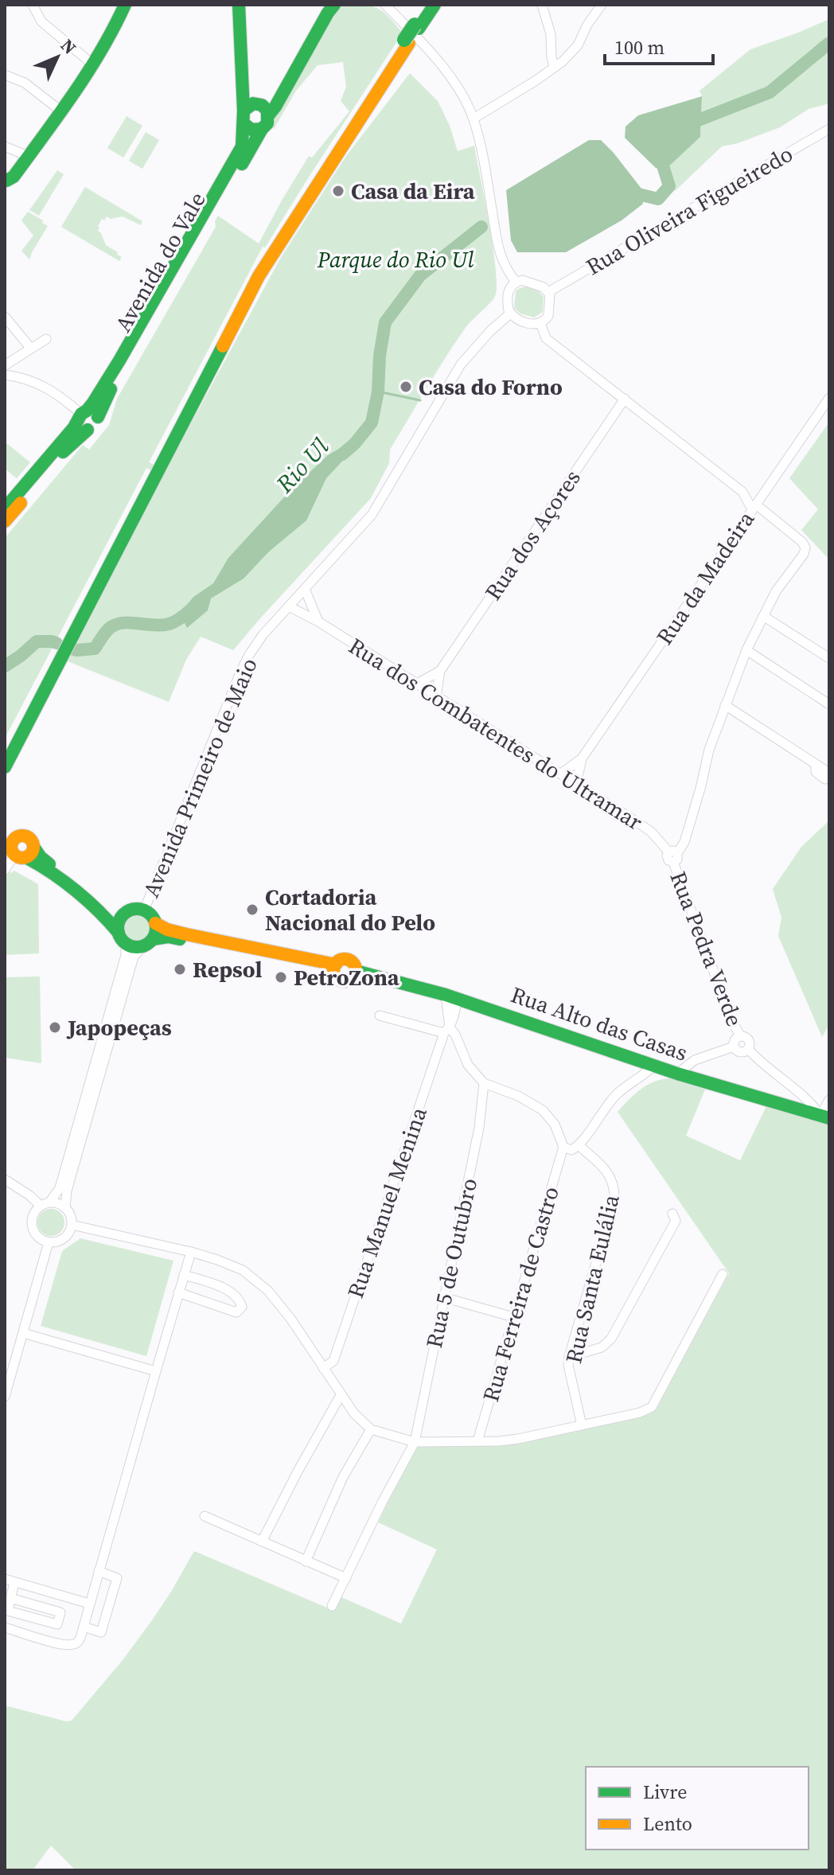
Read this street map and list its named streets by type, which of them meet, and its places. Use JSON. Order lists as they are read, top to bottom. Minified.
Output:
{"streets":{"main road":["Avenida do Vale","Rua Alto das Casas"],"street":["Rua Oliveira Figueiredo","Rua dos Açores","Rua da Madeira","Rua dos Combatentes do Ultramar","Avenida Primeiro de Maio","Rua Pedra Verde","Rua Manuel Menina","Rua 5 de Outubro","Rua Santa Eulália","Rua Ferreira de Castro"]},"crossings":[["Rua Oliveira Figueiredo","Avenida Primeiro de Maio"],["Rua dos Açores","Rua dos Combatentes do Ultramar"],["Rua da Madeira","Rua dos Combatentes do Ultramar"],["Rua dos Combatentes do Ultramar","Avenida Primeiro de Maio"],["Rua dos Combatentes do Ultramar","Rua Pedra Verde"],["Rua Pedra Verde","Rua Alto das Casas"]],"water":["Rio Ul"],"parks":["Parque do Rio Ul"],"places":["Casa da Eira","Casa do Forno","Cortadoria Nacional do Pelo","Repsol","PetroZona","Japopeças"],"legend":["Livre","Lento"],"scale_bar":"100 m","north":"top right"}
